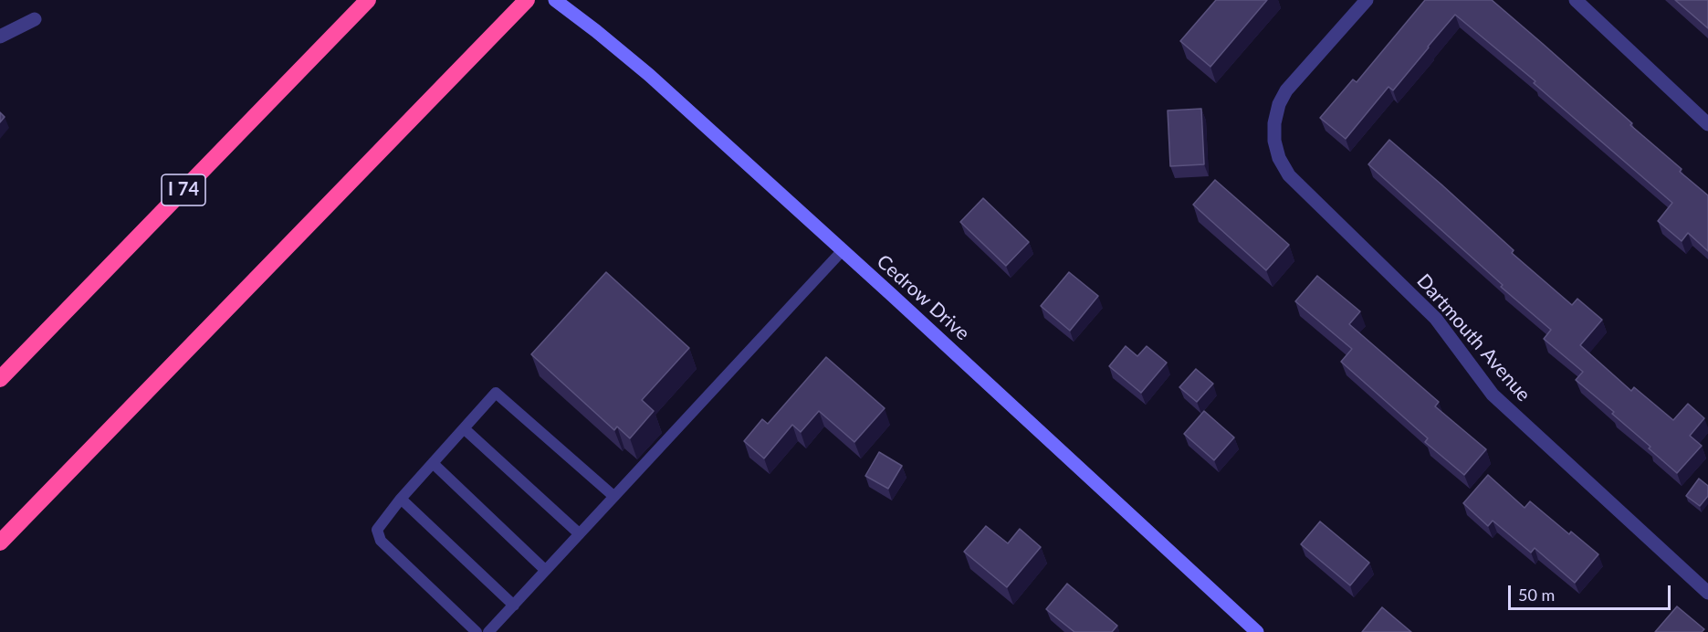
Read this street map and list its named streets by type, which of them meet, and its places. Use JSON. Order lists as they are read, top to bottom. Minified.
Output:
{"streets":{"highway":["I 74"],"street":["Cedrow Drive","Dartmouth Avenue"]},"scale_bar":"50 m"}
